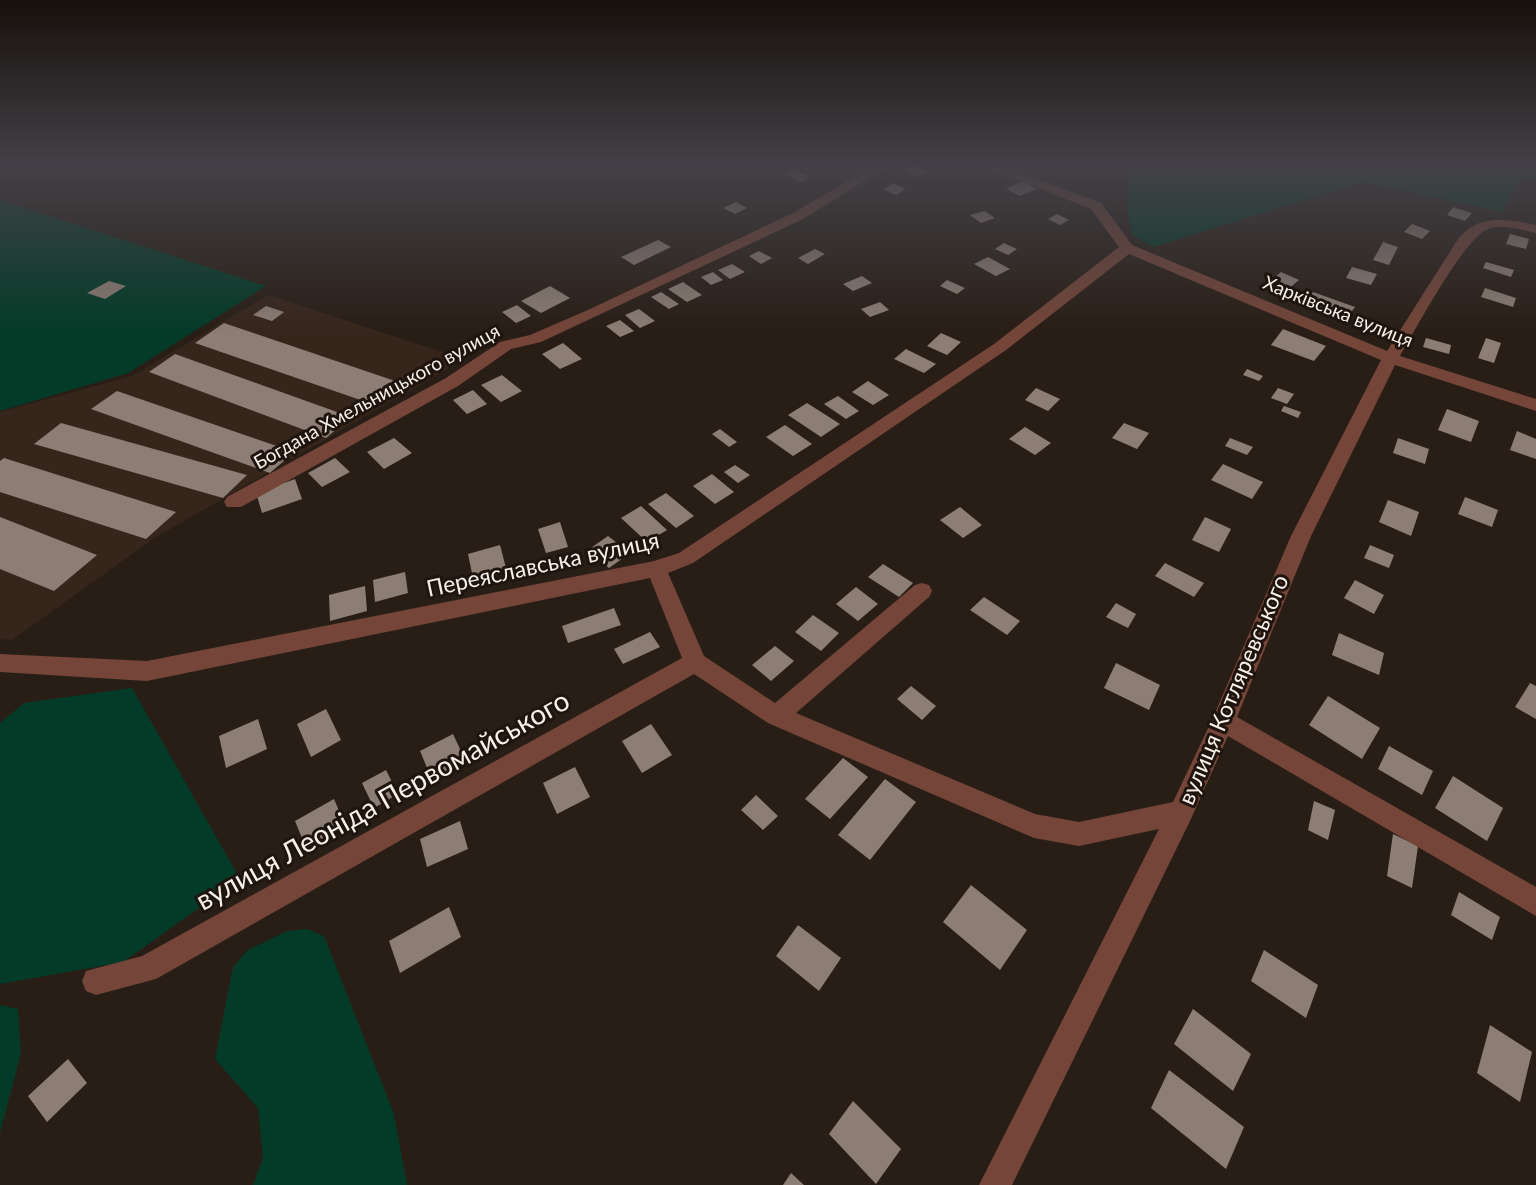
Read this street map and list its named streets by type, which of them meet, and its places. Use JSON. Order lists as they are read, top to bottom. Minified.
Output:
{"streets":{"street":["Харківська вулиця","Богдана Хмельницького вулиця","Переяславська вулиця","вулиця Котляревського","вулиця Леоніда Первомайського"]},"crossings":[["Харківська вулиця","Переяславська вулиця"],["Харківська вулиця","вулиця Котляревського"]]}
